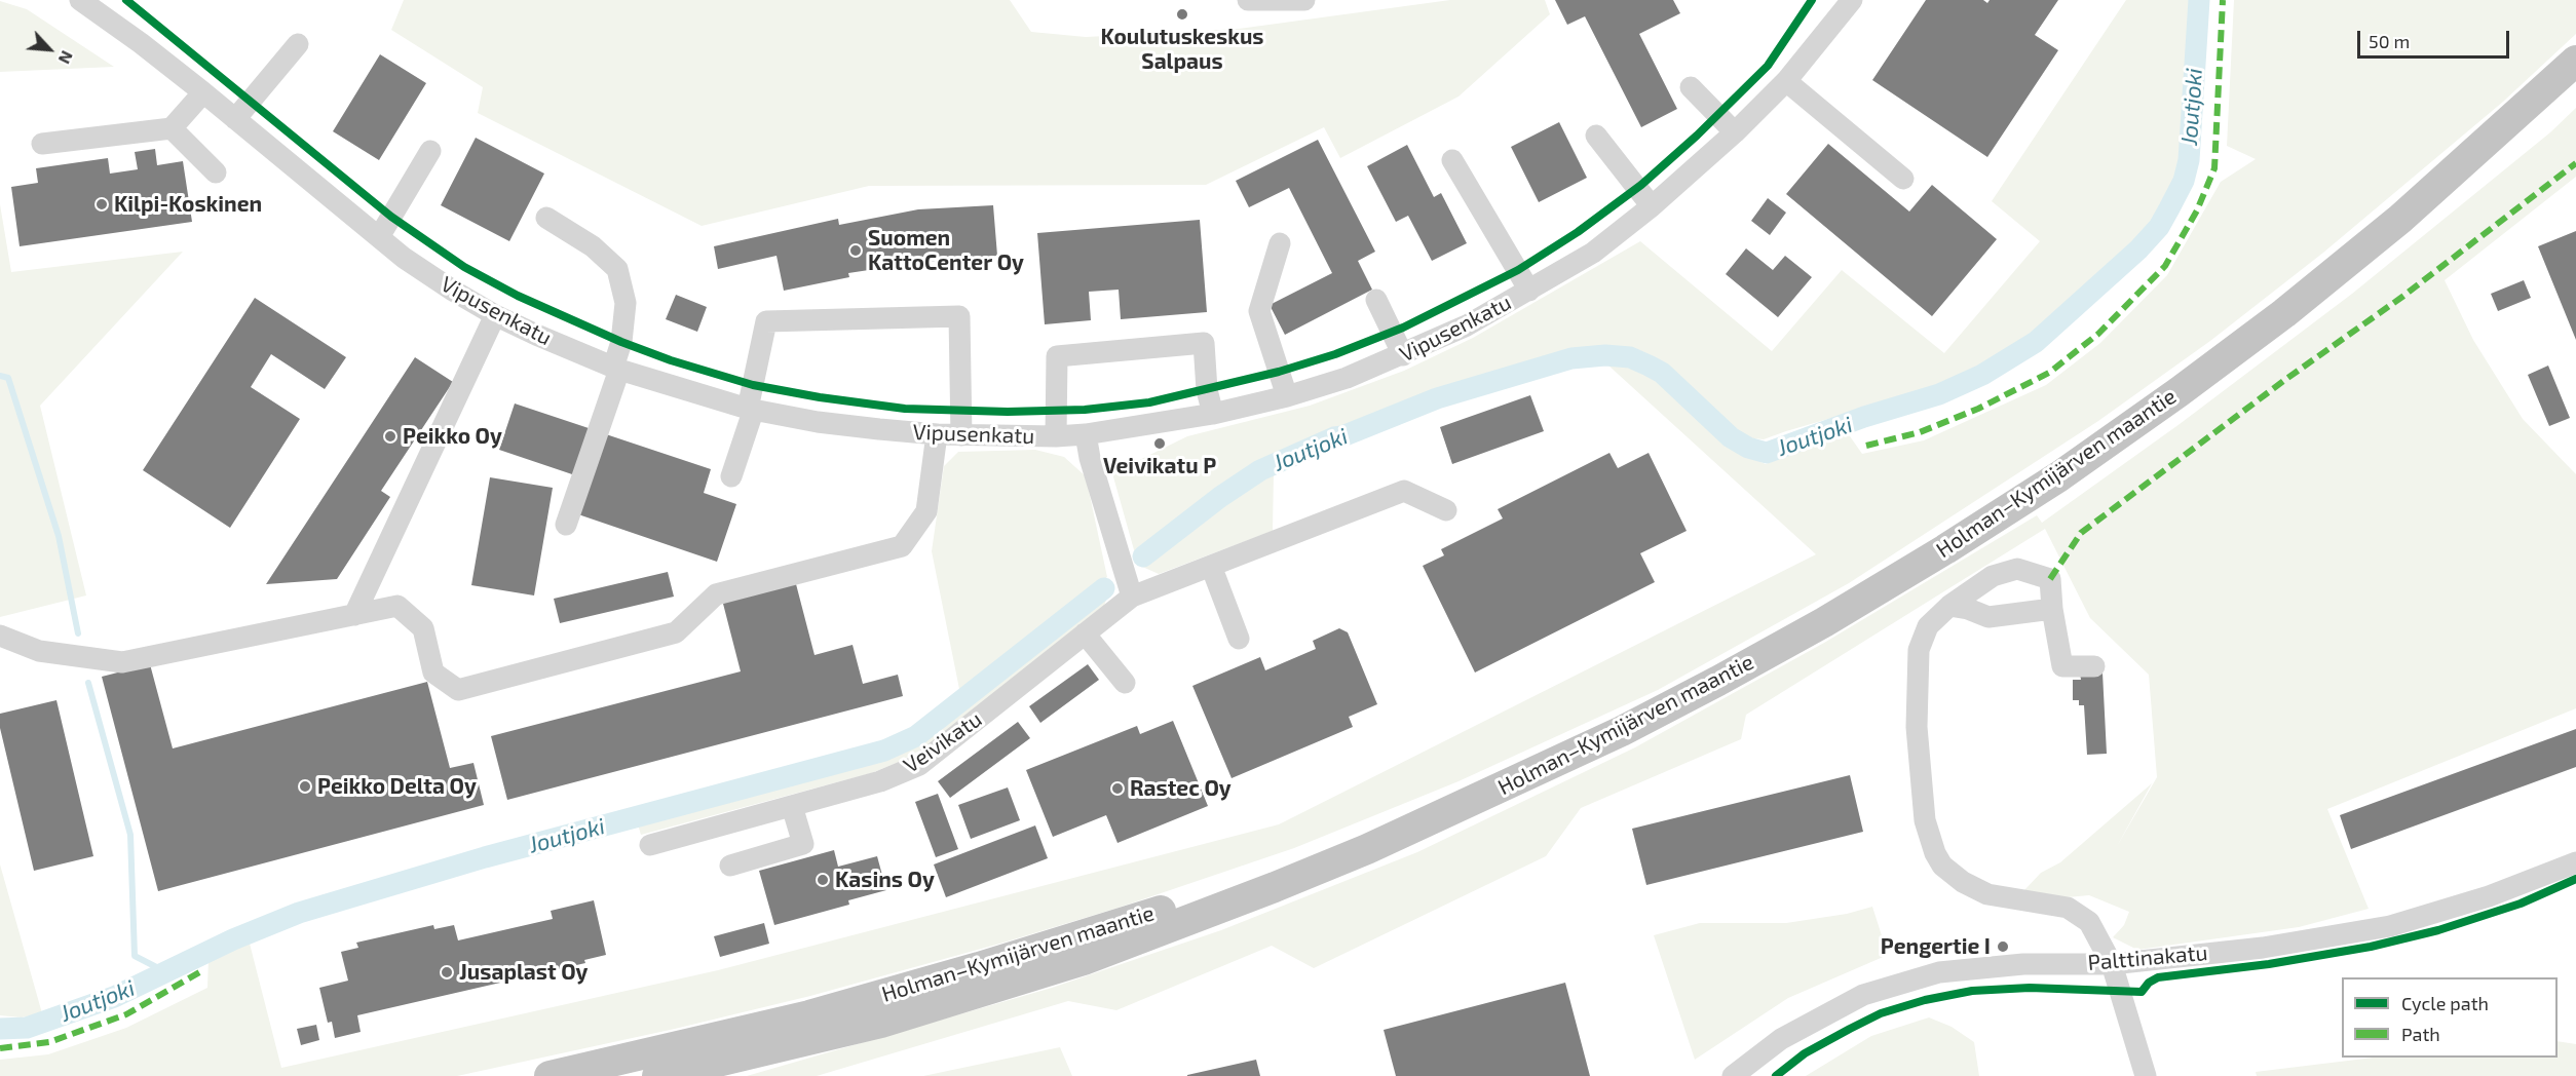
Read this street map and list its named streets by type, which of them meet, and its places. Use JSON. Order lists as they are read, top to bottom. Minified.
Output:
{"streets":{"highway":["Holman–Kymijärven maantie"],"street":["Vipusenkatu","Veivikatu","Palttinakatu"]},"water":["Joutjoki"],"places":["Koulutuskeskus Salpaus","Kilpi-Koskinen","Suomen KattoCenter Oy","Peikko Oy","Veivikatu P","Peikko Delta Oy","Rastec Oy","Kasins Oy","Pengertie I","Jusaplast Oy"],"legend":["Cycle path","Path"],"scale_bar":"50 m","north":"bottom right"}
